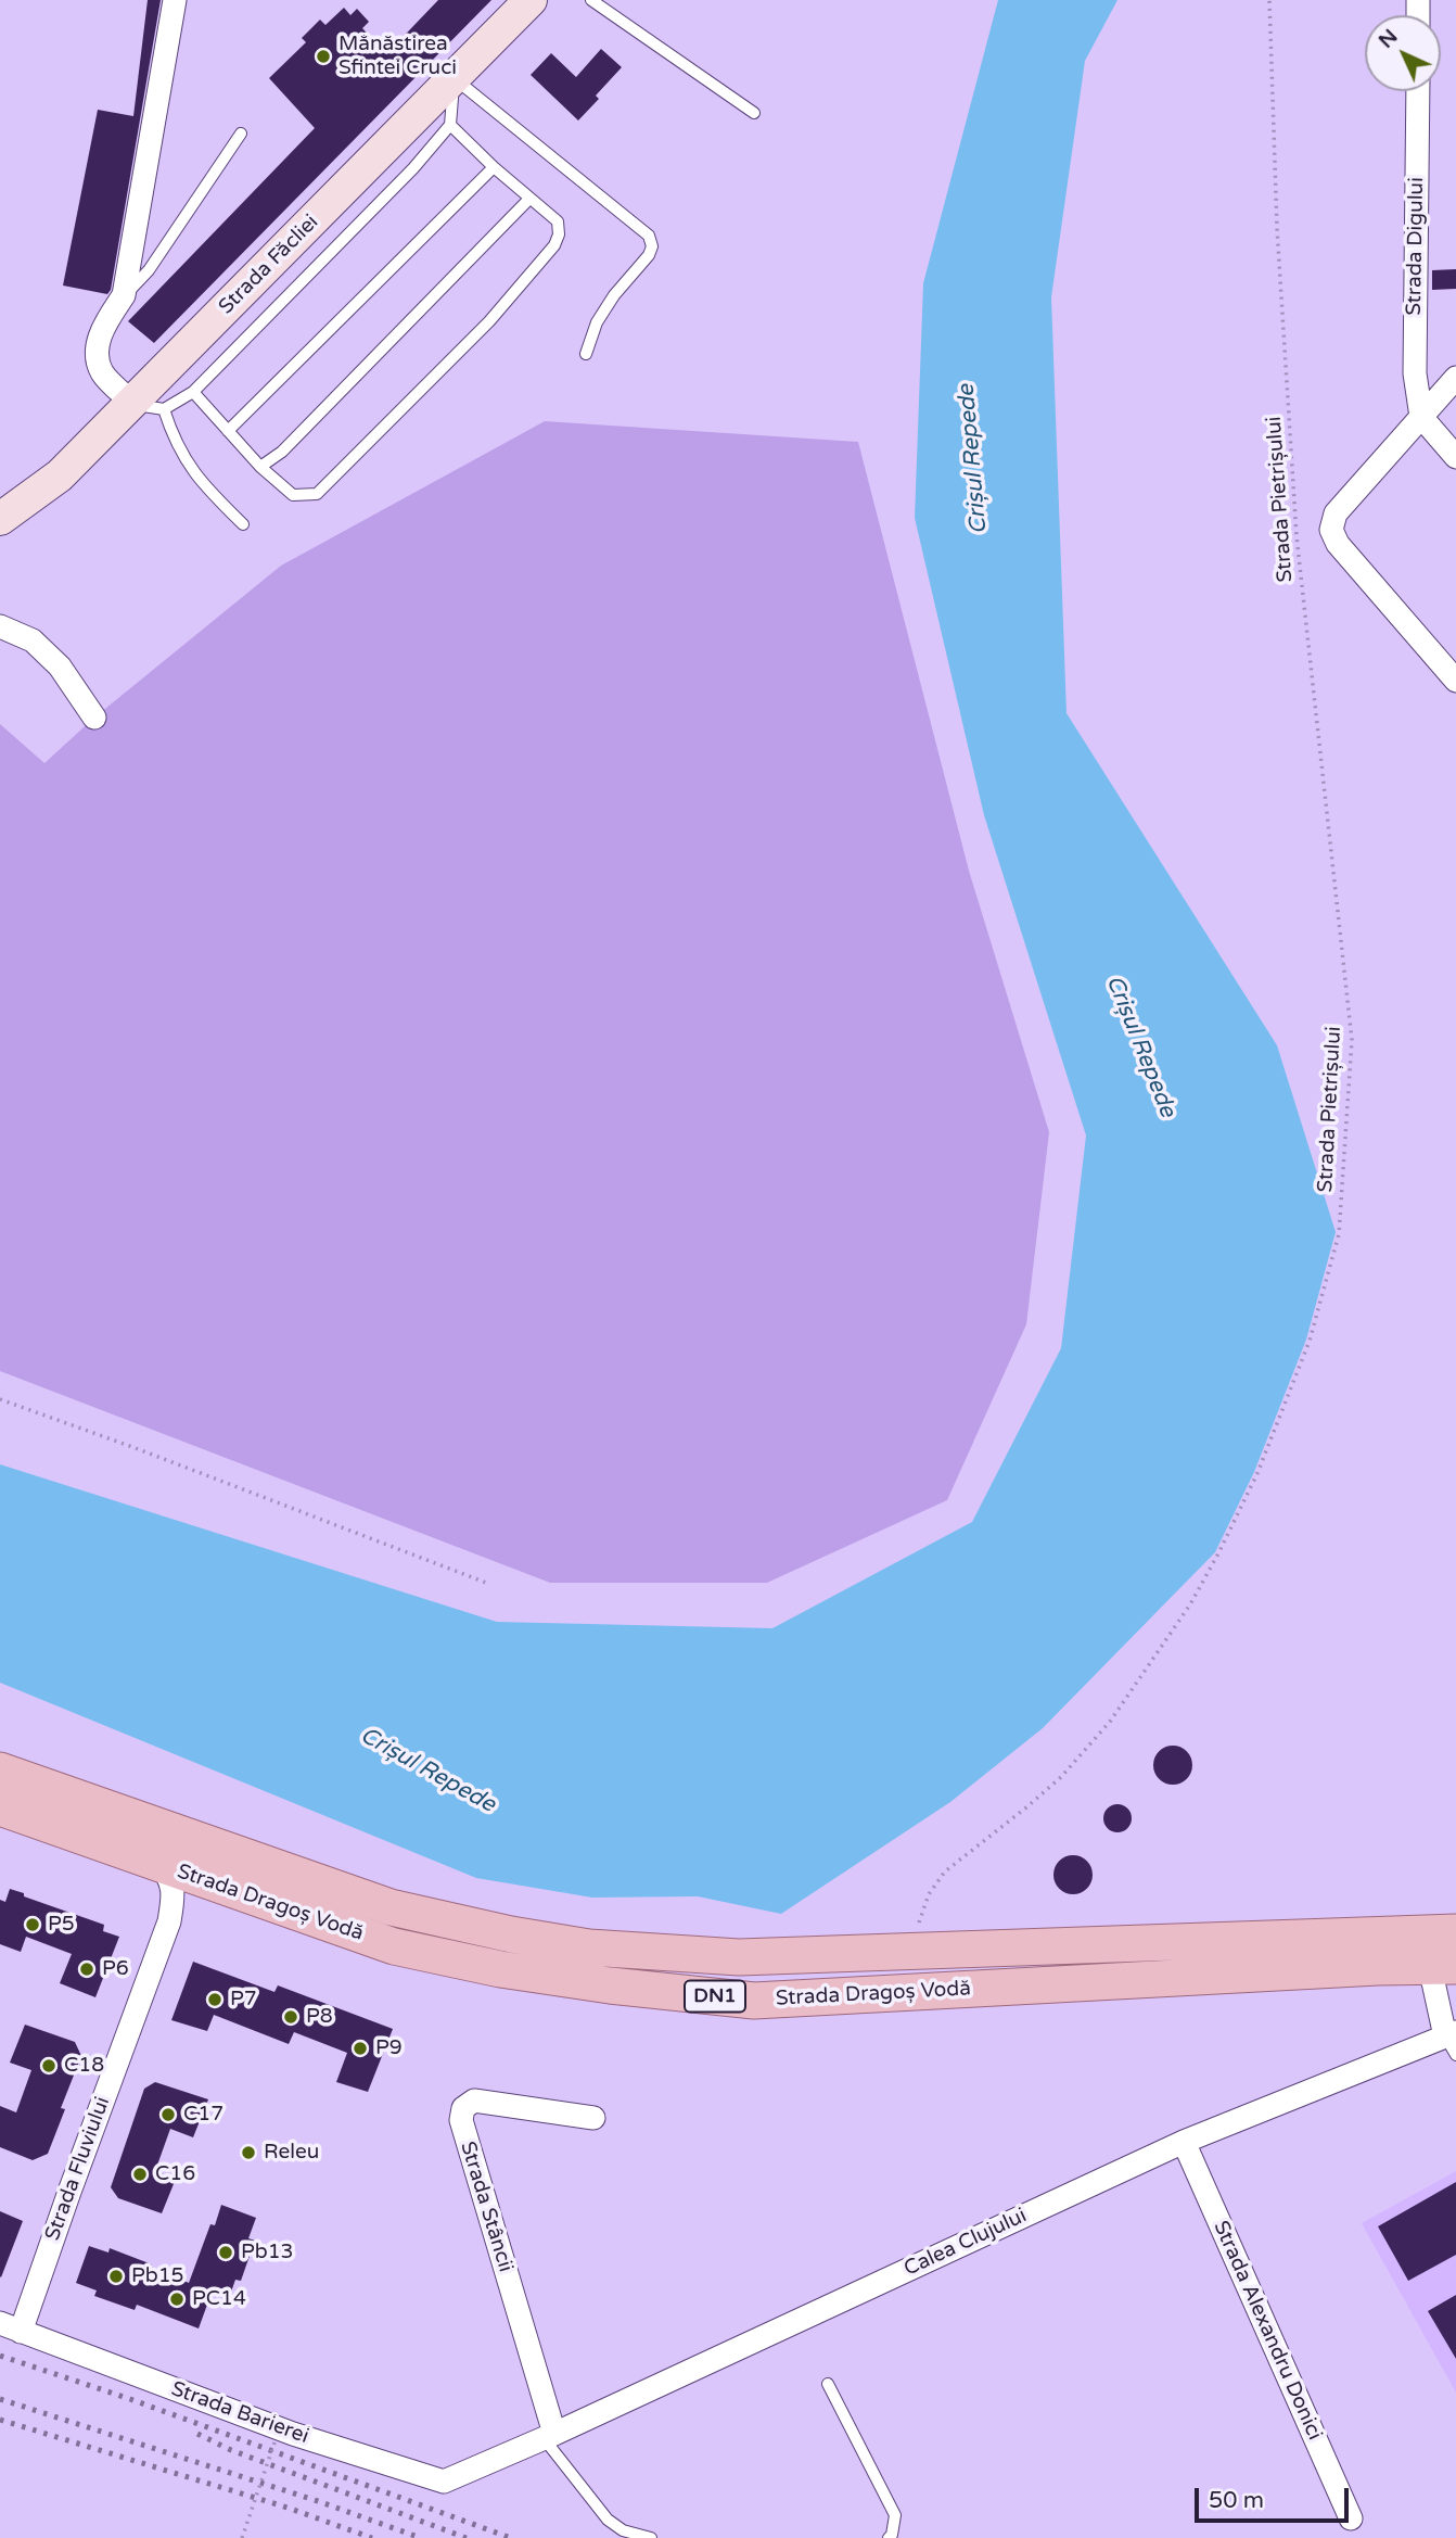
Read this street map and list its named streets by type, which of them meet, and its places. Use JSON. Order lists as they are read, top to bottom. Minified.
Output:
{"streets":{"main road":["Strada Dragoș Vodă","DN1"],"street":["Strada Digului","Strada Făcliei","Strada Fluviului","Strada Stâncii","Calea Clujului","Strada Alexandru Donici","Strada Barierei"],"path":["Strada Pietrișului"]},"crossings":[["Strada Pietrișului","Strada Dragoș Vodă"],["Strada Fluviului","Strada Barierei"],["Strada Stâncii","Calea Clujului"],["Calea Clujului","Strada Alexandru Donici"],["Calea Clujului","Strada Barierei"]],"water":["Crișul Repede"],"places":["Mănăstirea Sfintei Cruci","P5","P6","P7","P8","P9","C18","C17","Releu","C16","Pb13","Pb15","PC14"],"scale_bar":"50 m","north":"top left"}
